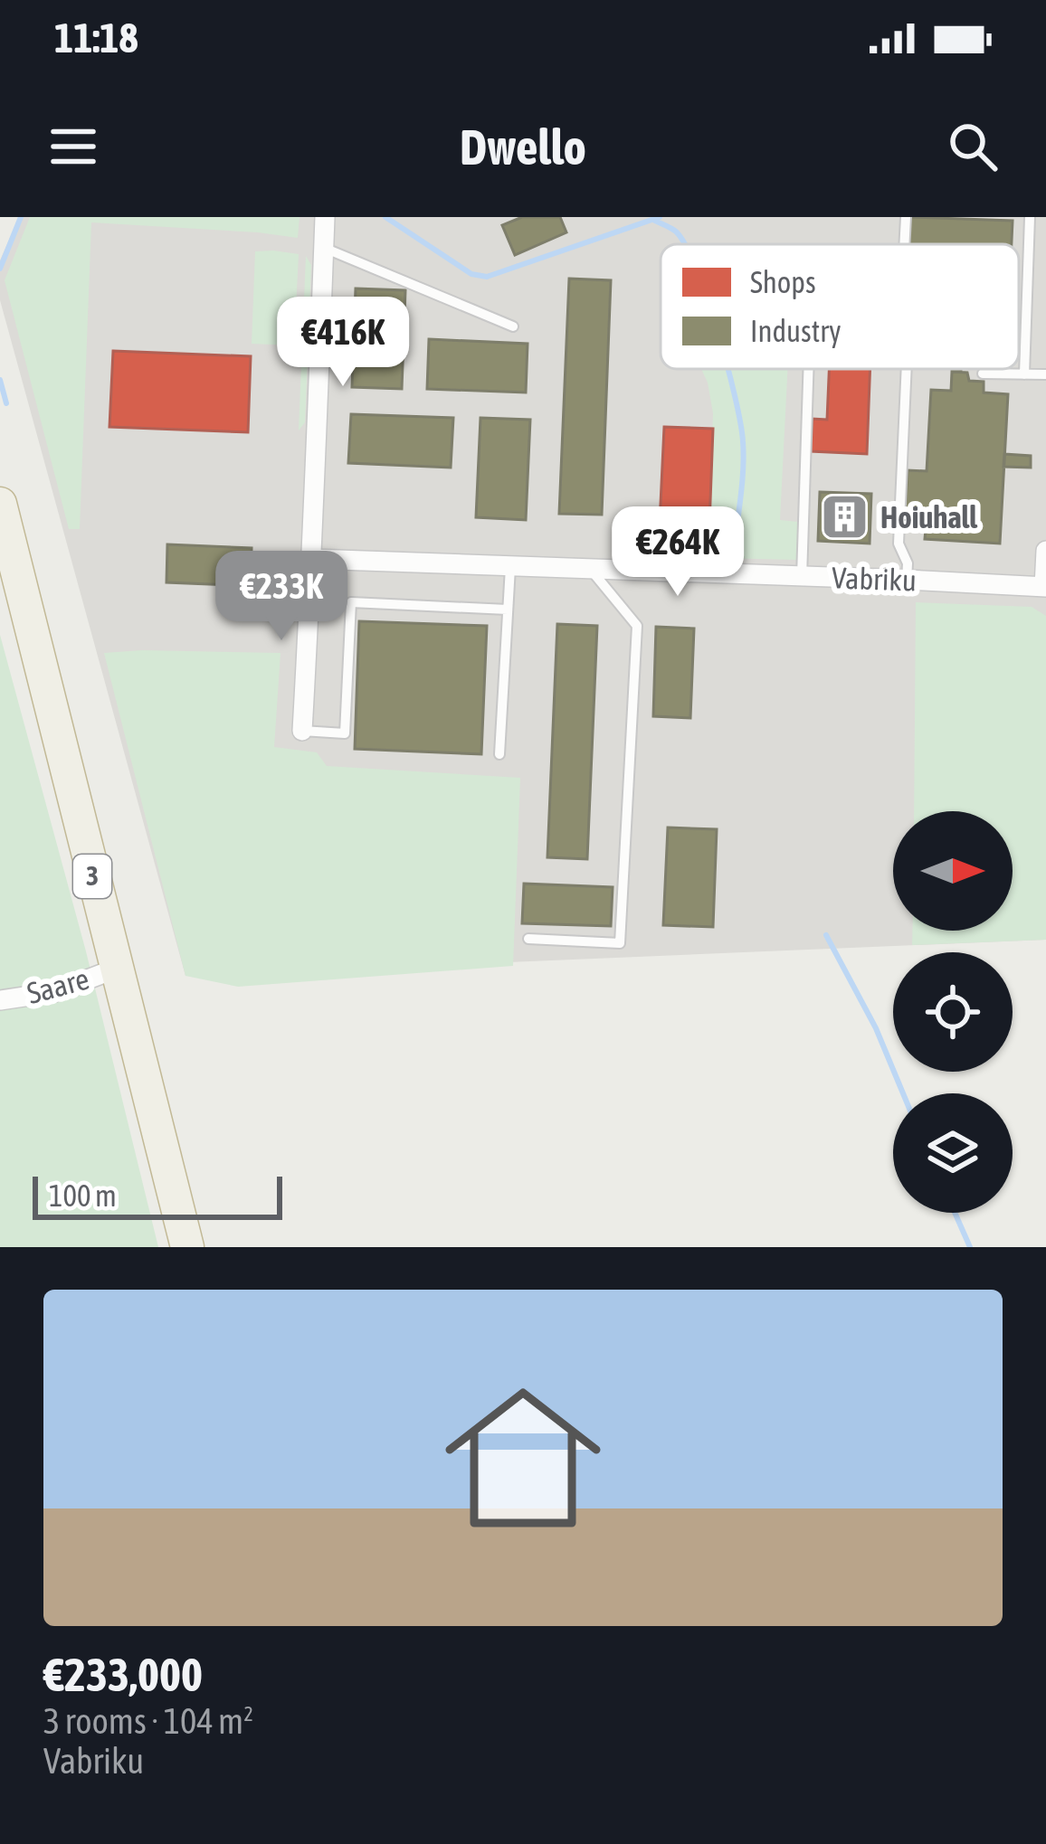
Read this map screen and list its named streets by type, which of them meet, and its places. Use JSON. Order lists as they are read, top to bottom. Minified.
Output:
{"streets":{"highway":["3"],"street":["Vabriku","Saare"]},"crossings":[["3","Saare"]],"places":{"building":["Hoiuhall"]},"legend":["Shops","Industry"],"scale_bar":"100 m","north":"right","page":{"status":"11:18","header":"Dwello","price":["€416K","€264K","€233K"],"scale":"100 m","list":[{"name":"€233,000","note":"3 rooms · 104 m² · Vabriku"}]}}
